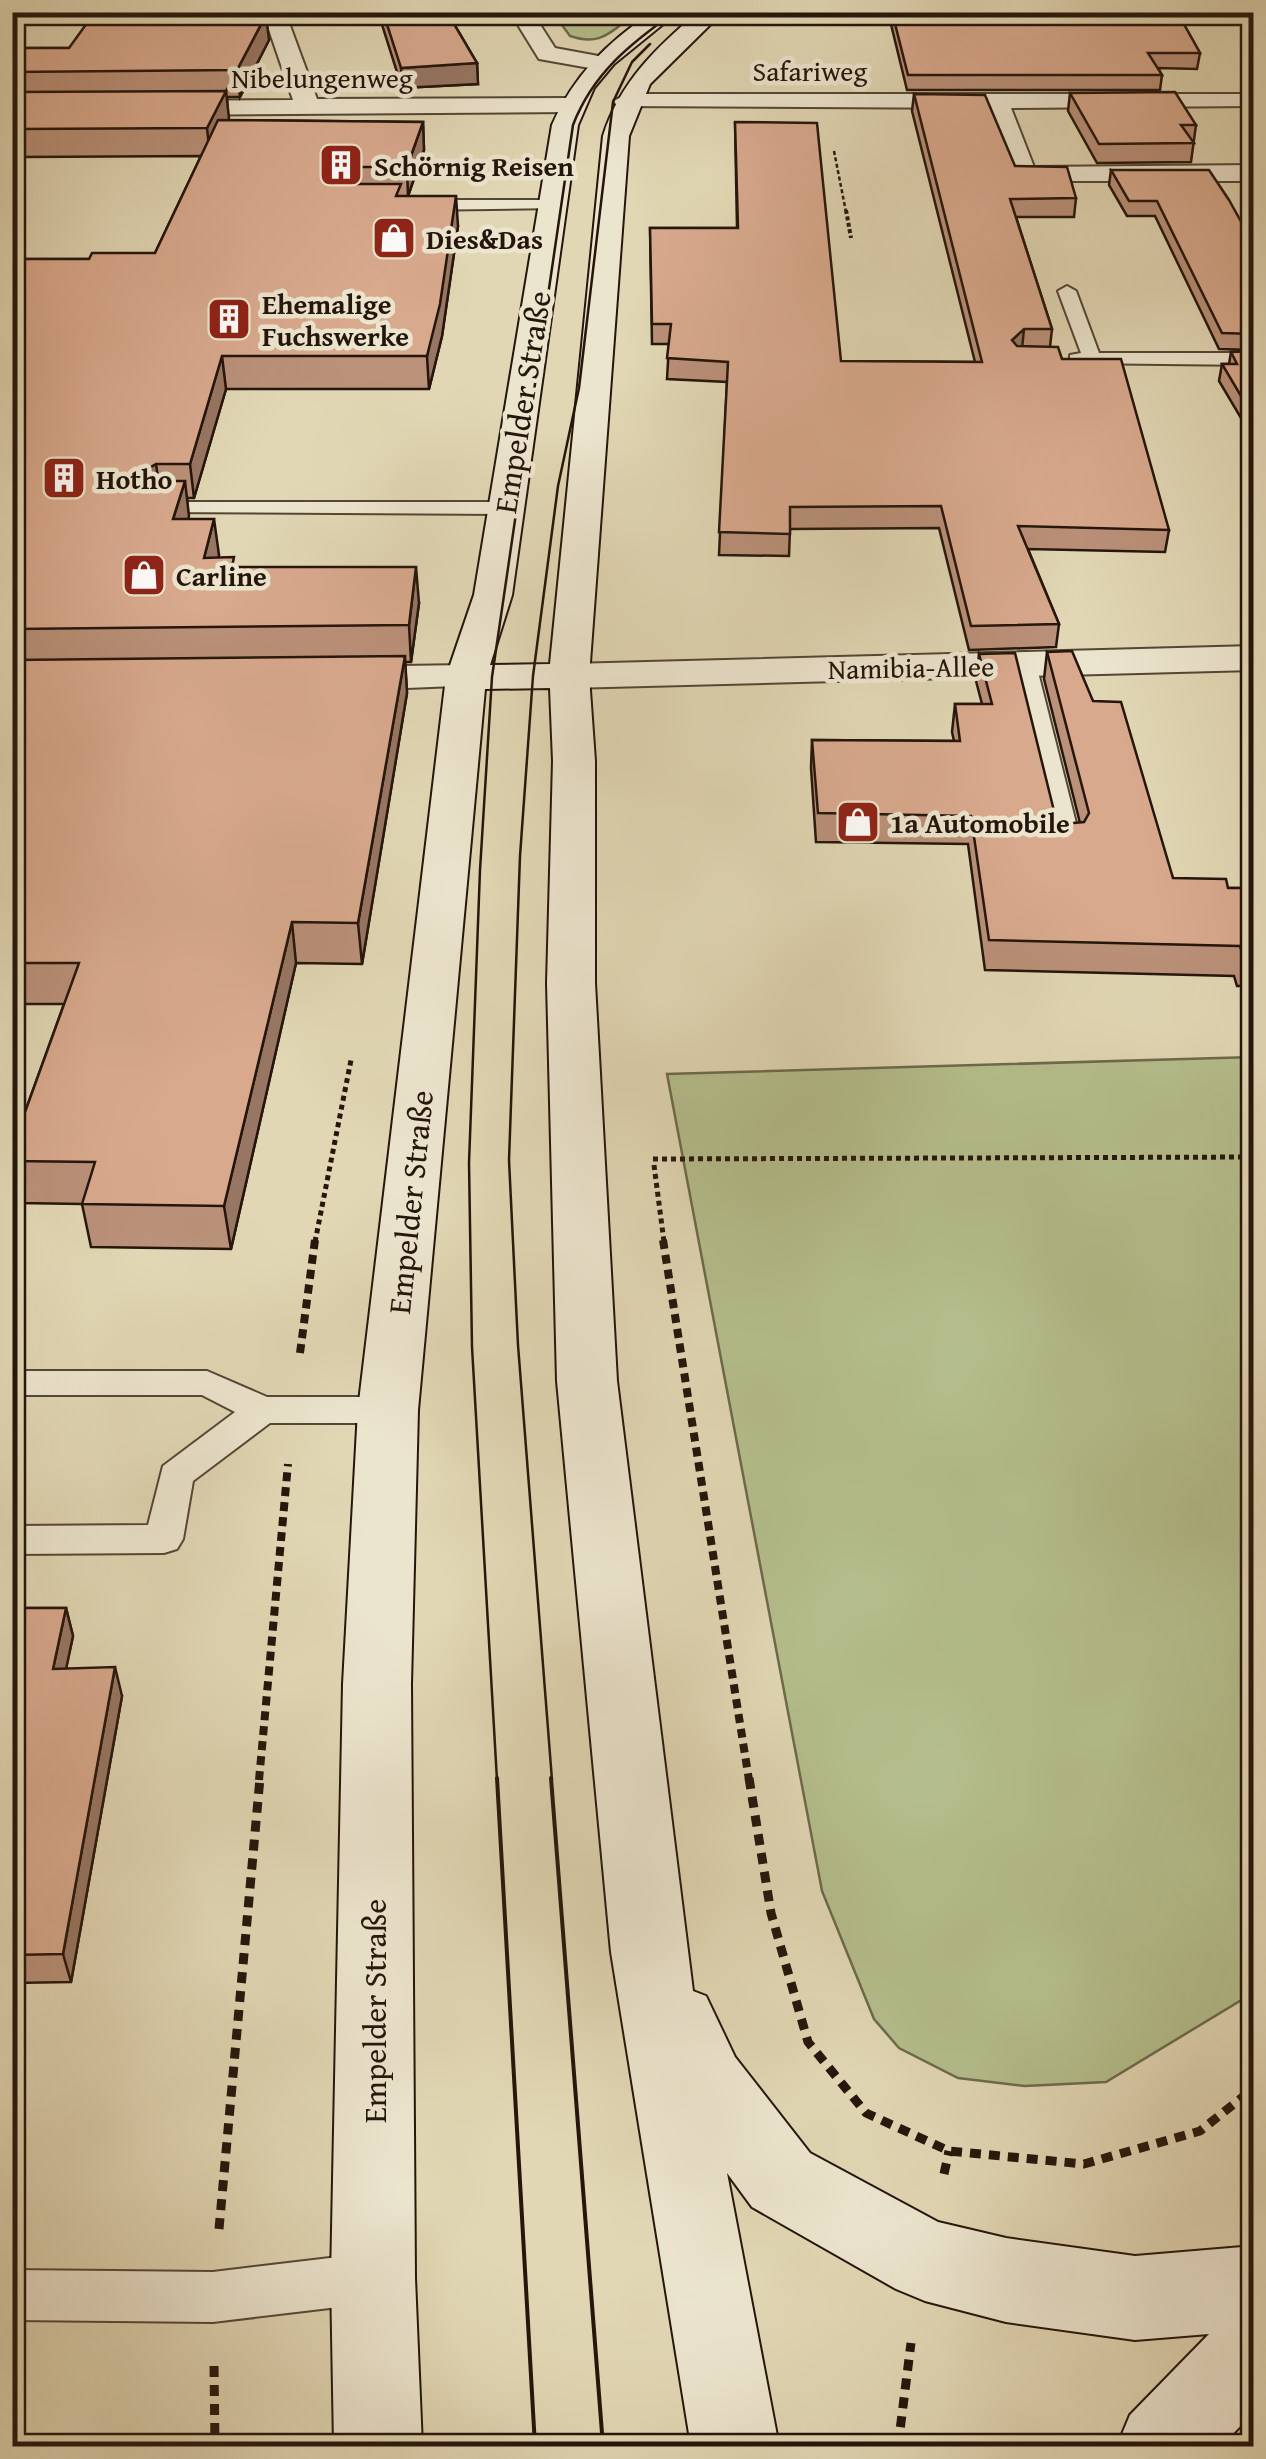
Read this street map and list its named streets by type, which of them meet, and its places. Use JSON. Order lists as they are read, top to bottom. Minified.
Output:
{"streets":{"street":["Safariweg","Nibelungenweg","Empelder Straße","Namibia-Allee"]},"crossings":[["Safariweg","Nibelungenweg"],["Safariweg","Empelder Straße"],["Nibelungenweg","Empelder Straße"],["Empelder Straße","Namibia-Allee"]],"places":{"building":["Schörnig Reisen","Ehemalige Fuchswerke","Hotho"],"shop":["Dies&Das","Carline","1a Automobile"]}}
